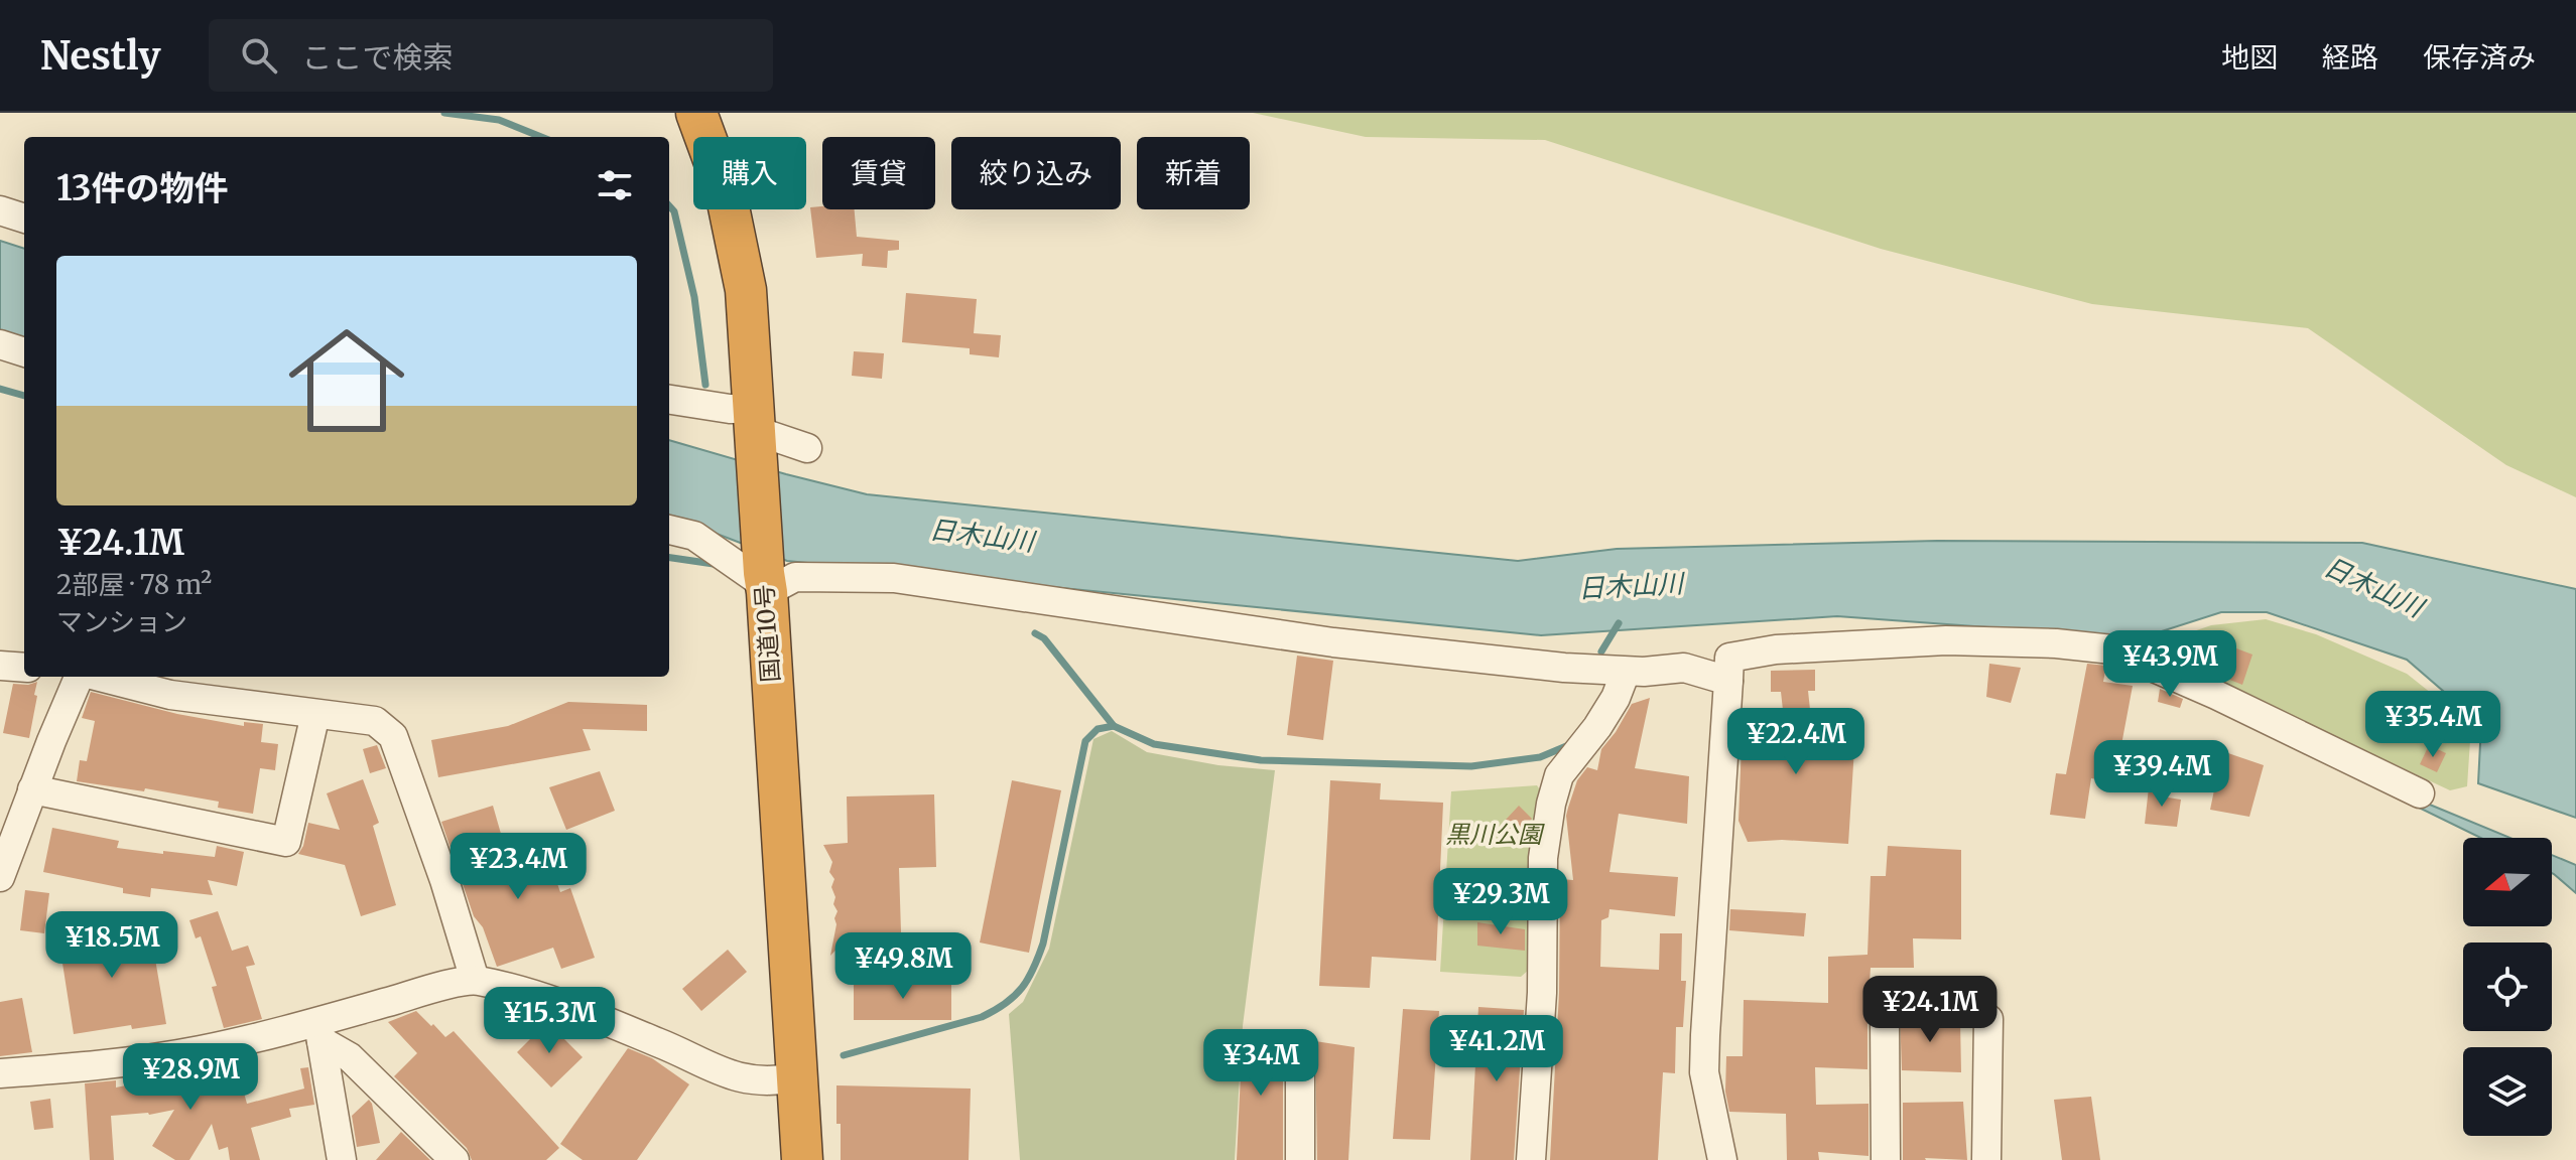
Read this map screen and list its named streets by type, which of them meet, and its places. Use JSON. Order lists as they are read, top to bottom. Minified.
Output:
{"streets":{"highway":["国道10号"]},"water":["日木山川"],"parks":["黒川公園"],"north":"left","page":{"header":"Nestly","search":"ここで検索","nav":["地図","経路","保存済み"],"chip":["購入","賃貸","絞り込み","新着"],"heading":"13件の物件","list":[{"name":"¥24.1M","note":"2部屋 · 78 m² · マンション"}],"price":["¥43.9M","¥35.4M","¥22.4M","¥39.4M","¥23.4M","¥29.3M","¥18.5M","¥49.8M","¥24.1M","¥15.3M","¥41.2M","¥34M","¥28.9M"]}}
